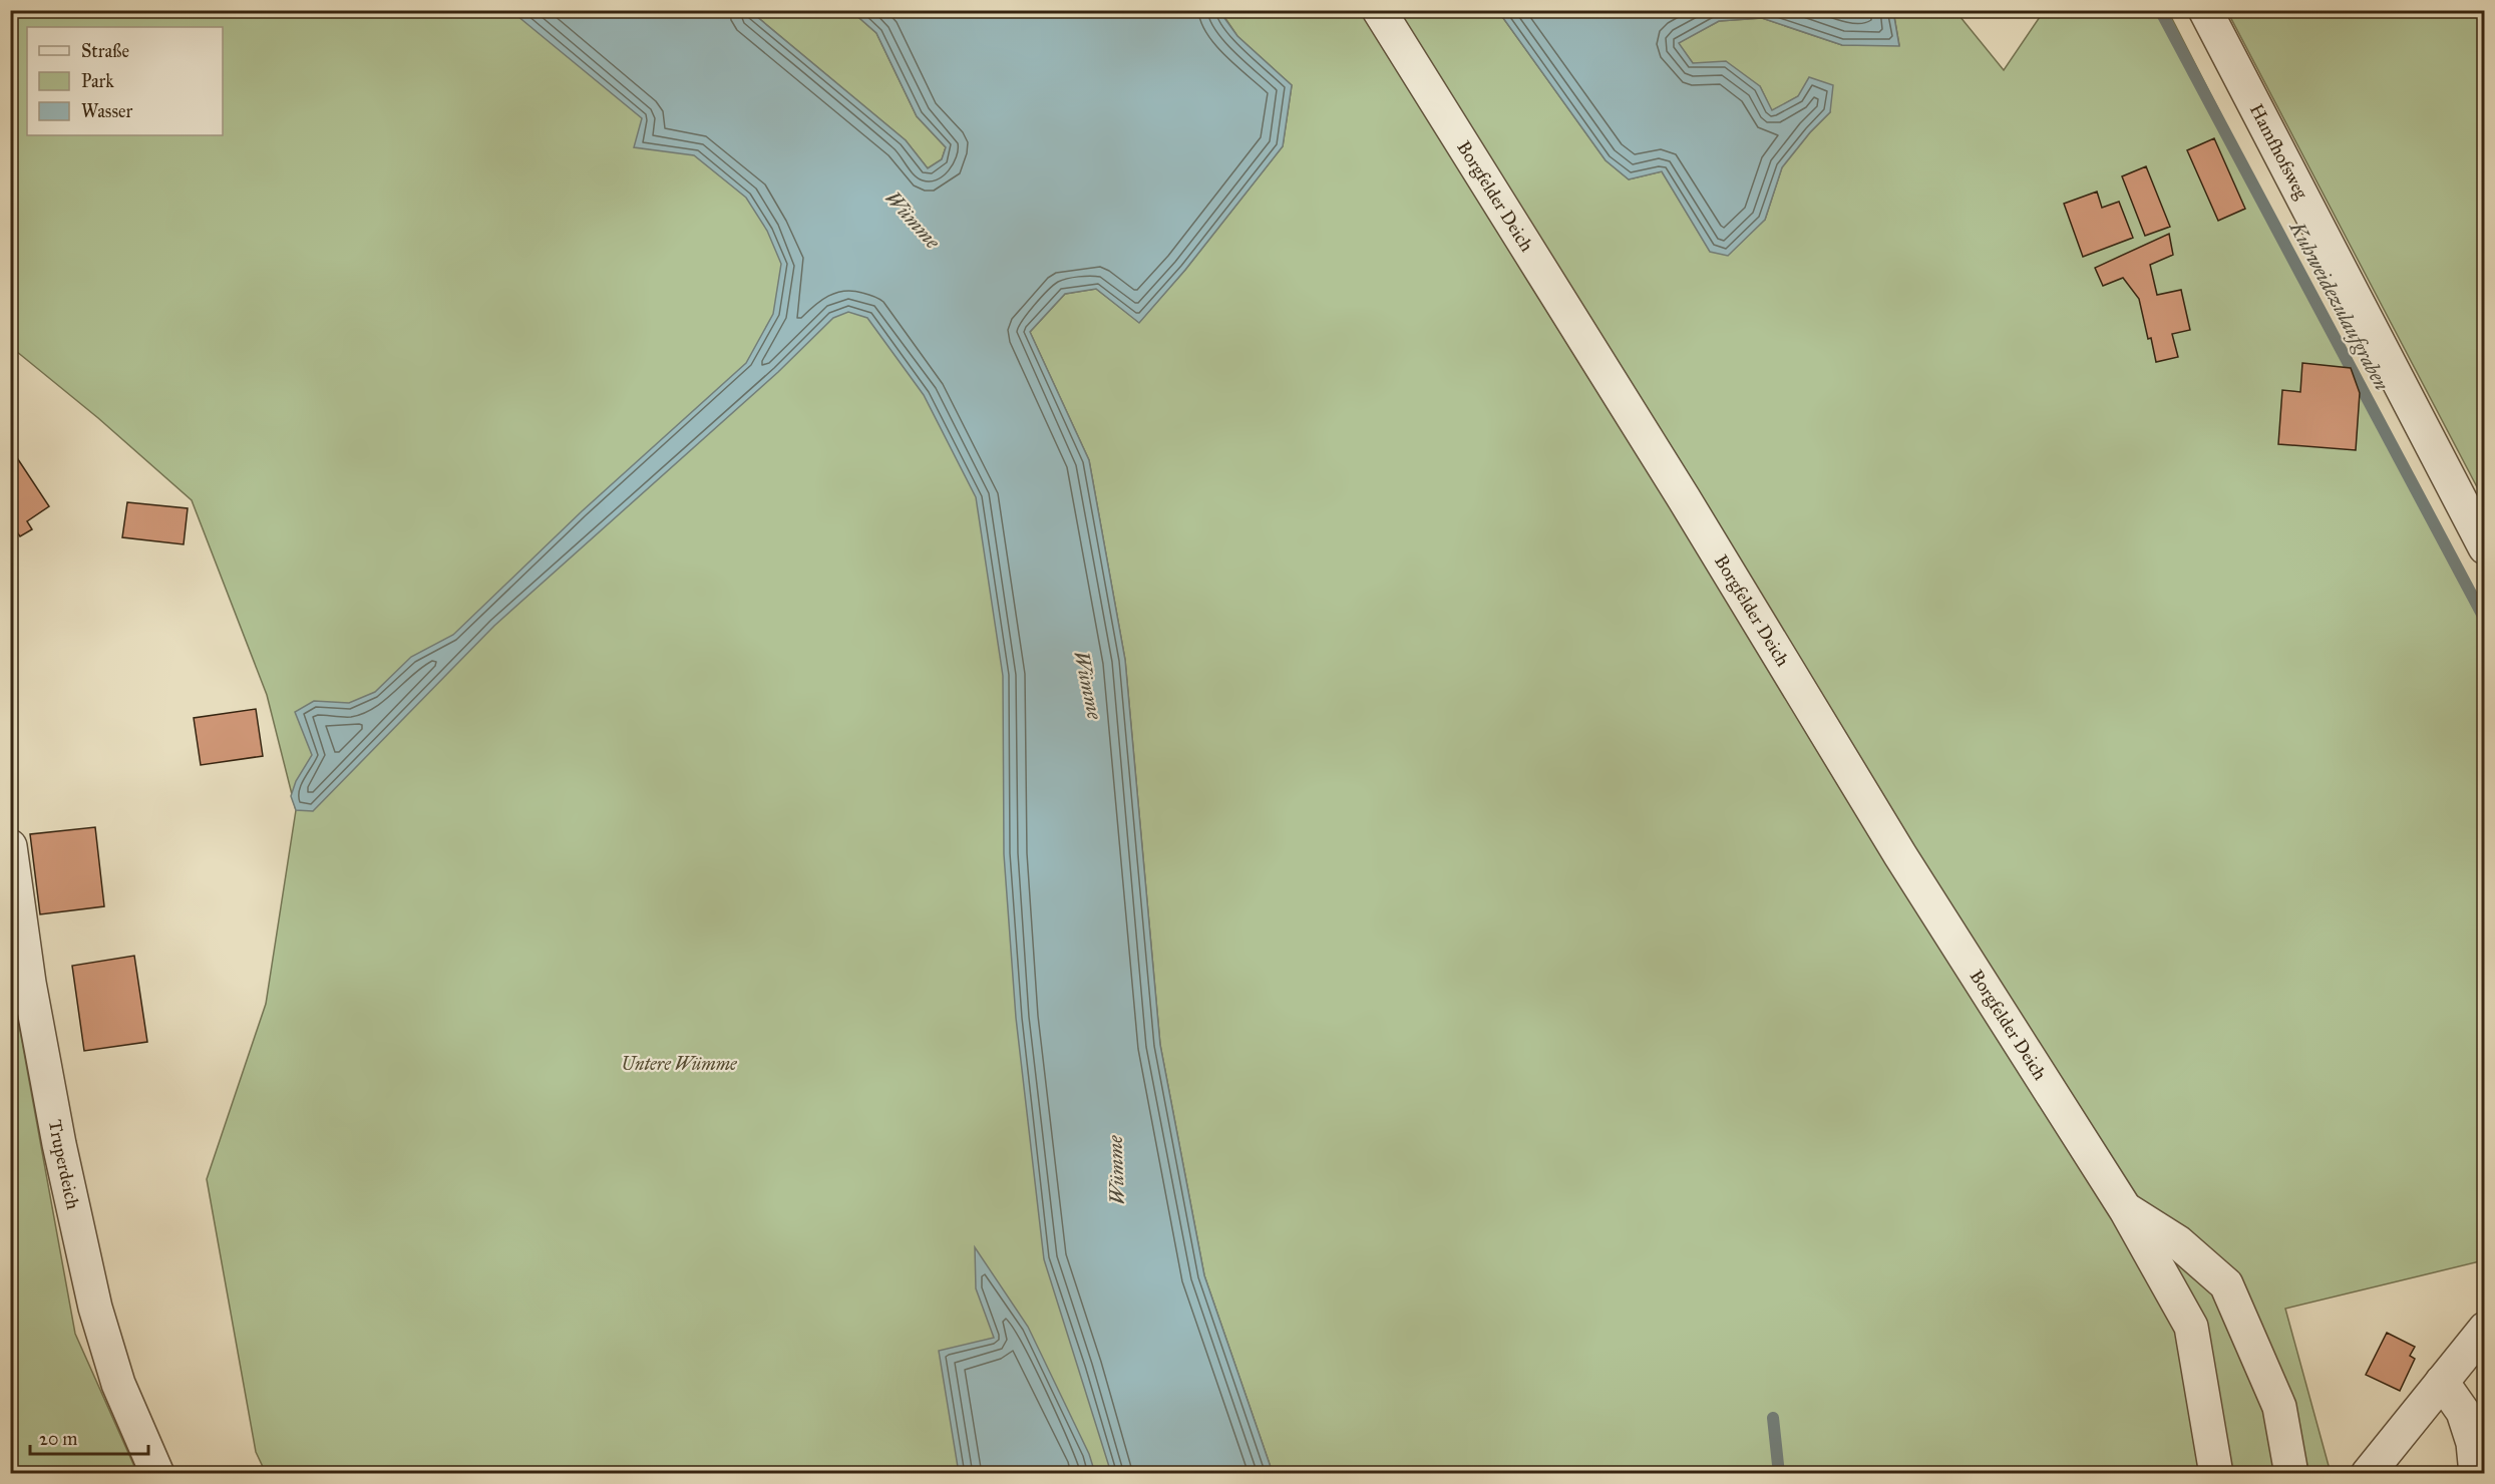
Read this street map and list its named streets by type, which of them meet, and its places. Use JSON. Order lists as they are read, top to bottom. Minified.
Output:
{"streets":{"street":["Hamfhofsweg","Borgfelder Deich","Truperdeich"]},"water":["Wümme","Kuhweidezulaufgraben"],"parks":["Untere Wümme"],"legend":["Straße","Park","Wasser"],"scale_bar":"20 m"}
